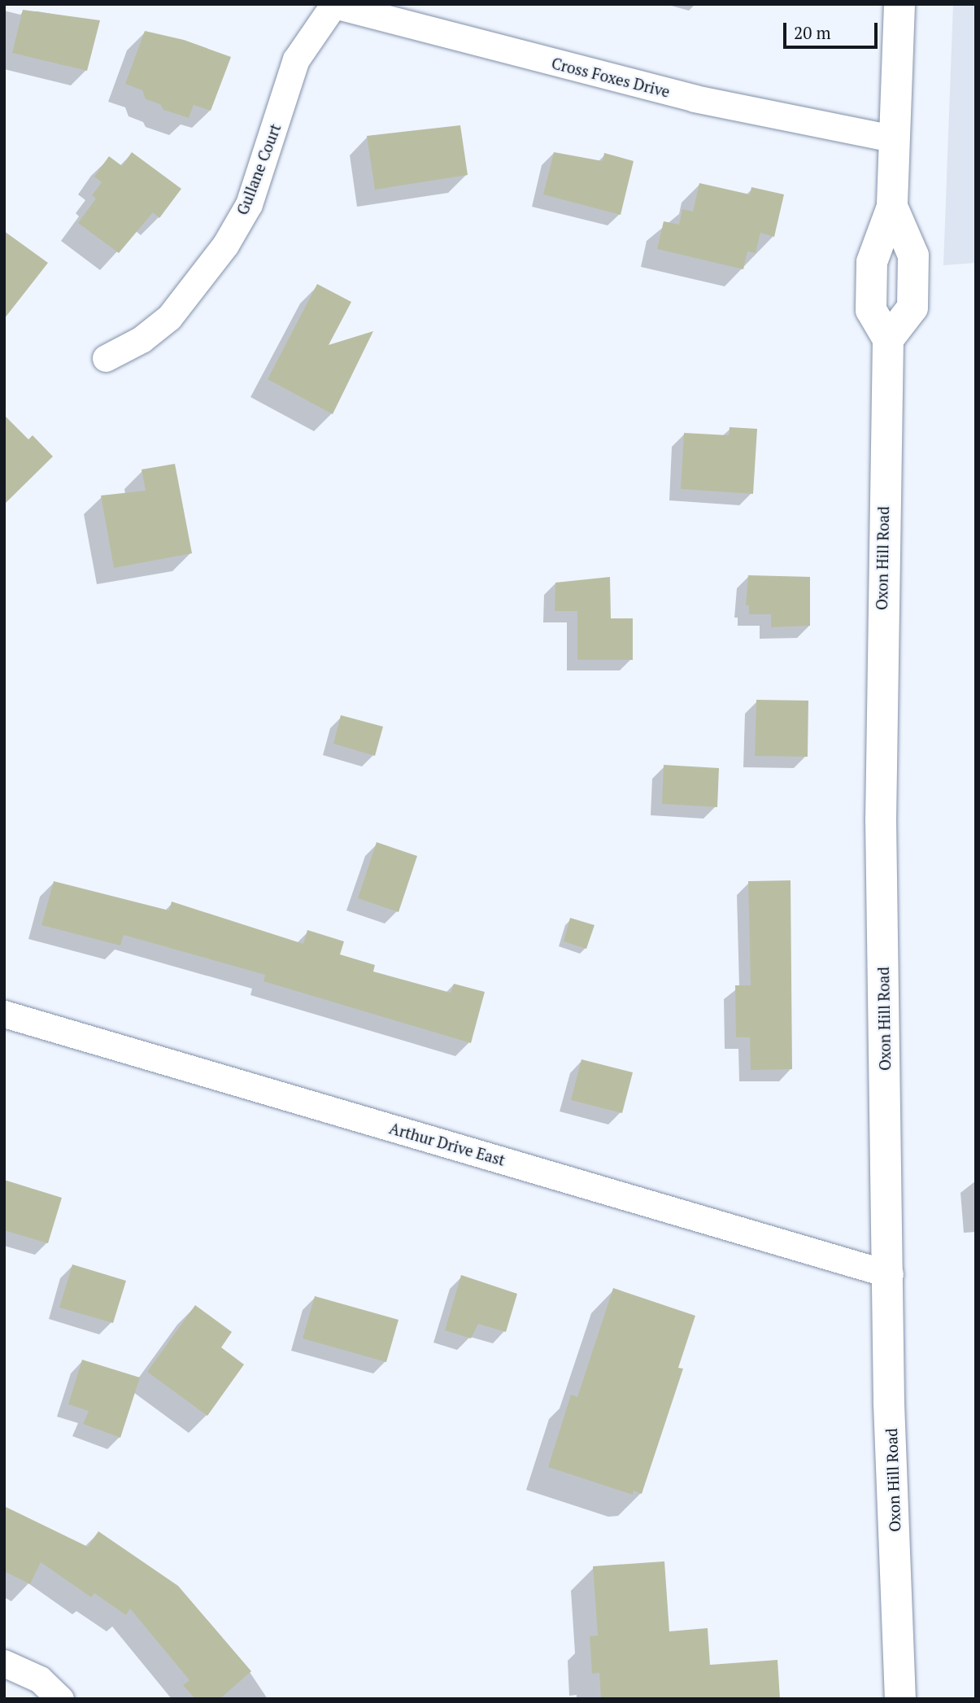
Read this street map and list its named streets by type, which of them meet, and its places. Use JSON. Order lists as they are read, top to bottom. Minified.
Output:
{"streets":{"main road":["Oxon Hill Road"],"street":["Cross Foxes Drive","Gullane Court","Arthur Drive East"]},"crossings":[["Cross Foxes Drive","Gullane Court"],["Oxon Hill Road","Arthur Drive East"]],"scale_bar":"20 m"}
